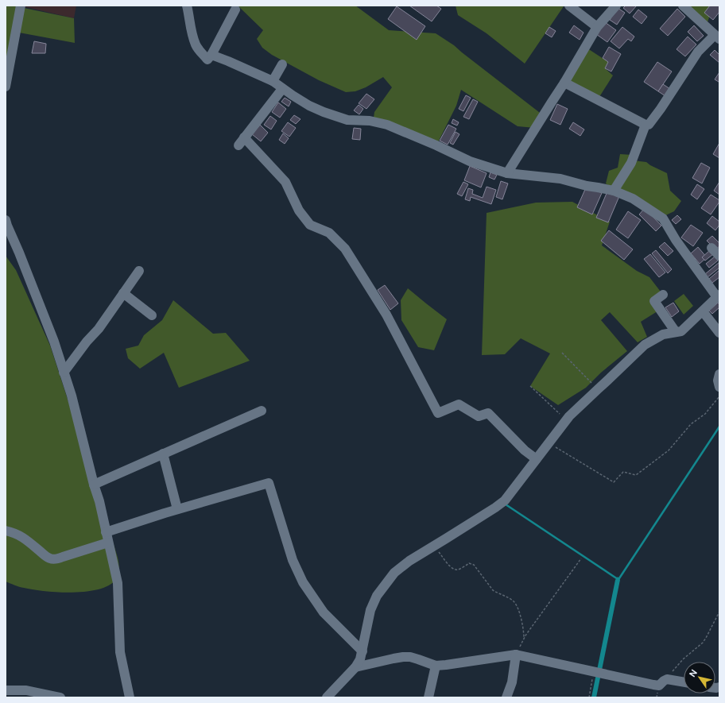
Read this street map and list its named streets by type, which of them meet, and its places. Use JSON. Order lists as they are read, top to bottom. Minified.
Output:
{"north":"top left"}
